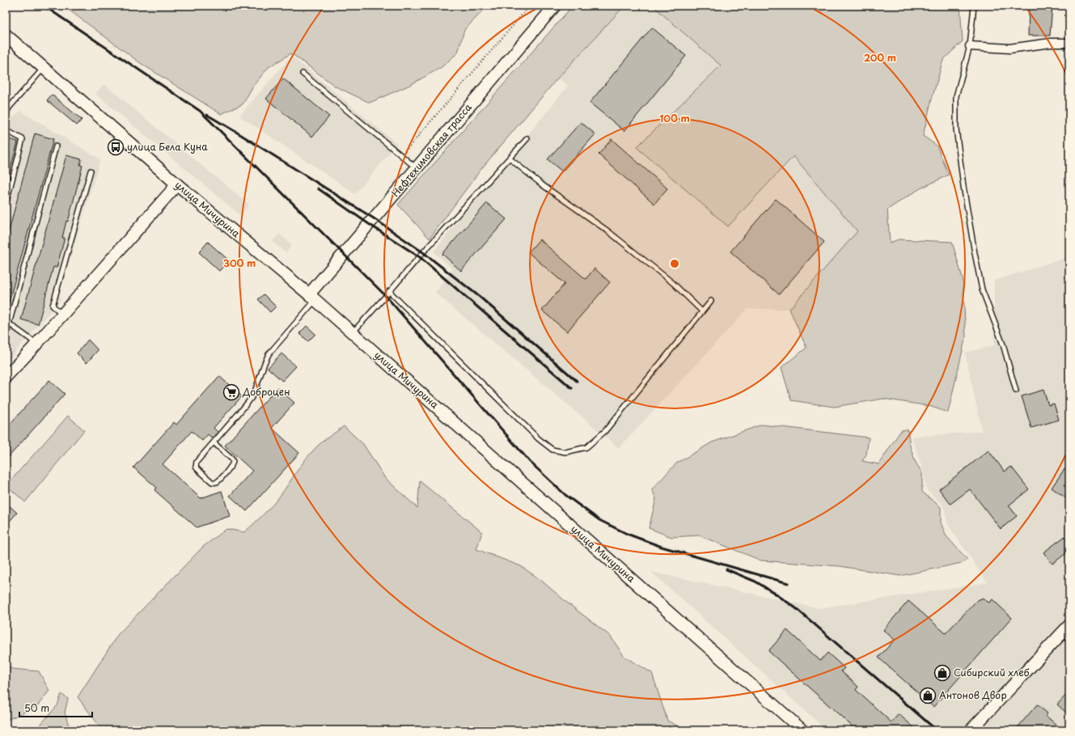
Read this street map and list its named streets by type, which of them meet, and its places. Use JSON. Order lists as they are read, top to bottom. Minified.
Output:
{"streets":{"main road":["Нефтехимовская трасса","улица Мичурина"]},"crossings":[["Нефтехимовская трасса","улица Мичурина"]],"places":{"bus stop":["улица Бела Куна"],"supermarket":["Доброцен"],"shop":["Сибирский хлеб","Антонов Двор"]},"scale_bar":"50 m","rings":["200 m","100 m","300 m"]}
